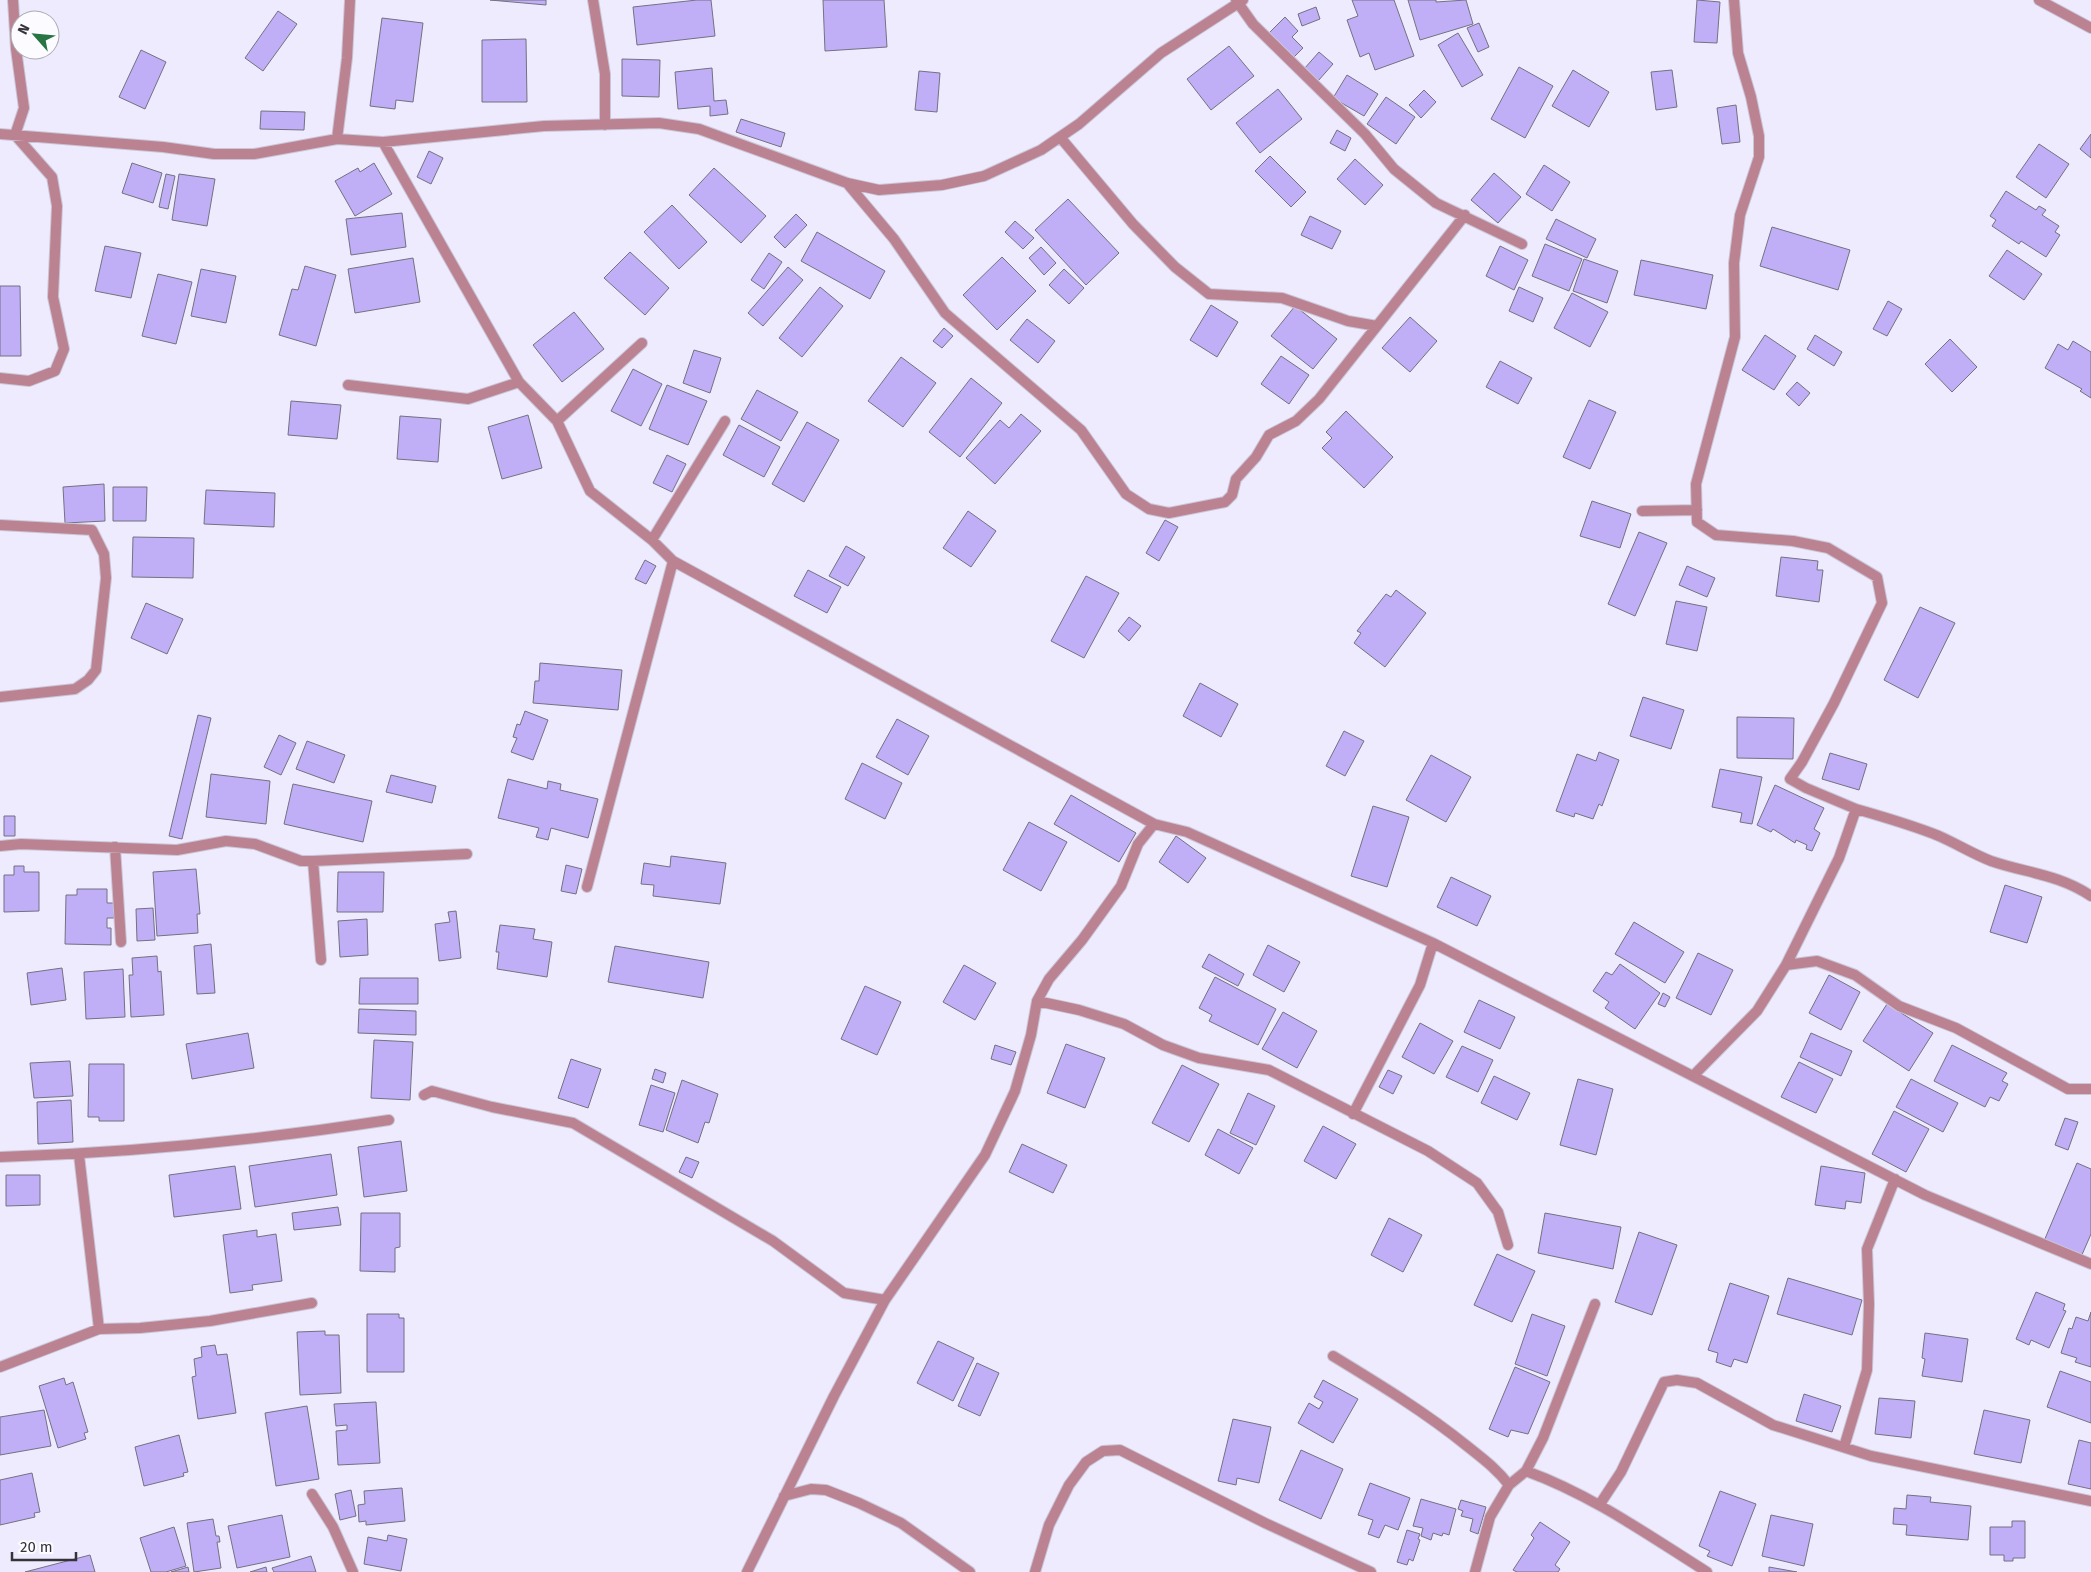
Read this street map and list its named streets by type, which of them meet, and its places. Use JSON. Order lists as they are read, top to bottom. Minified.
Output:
{"scale_bar":"20 m","north":"top left"}
